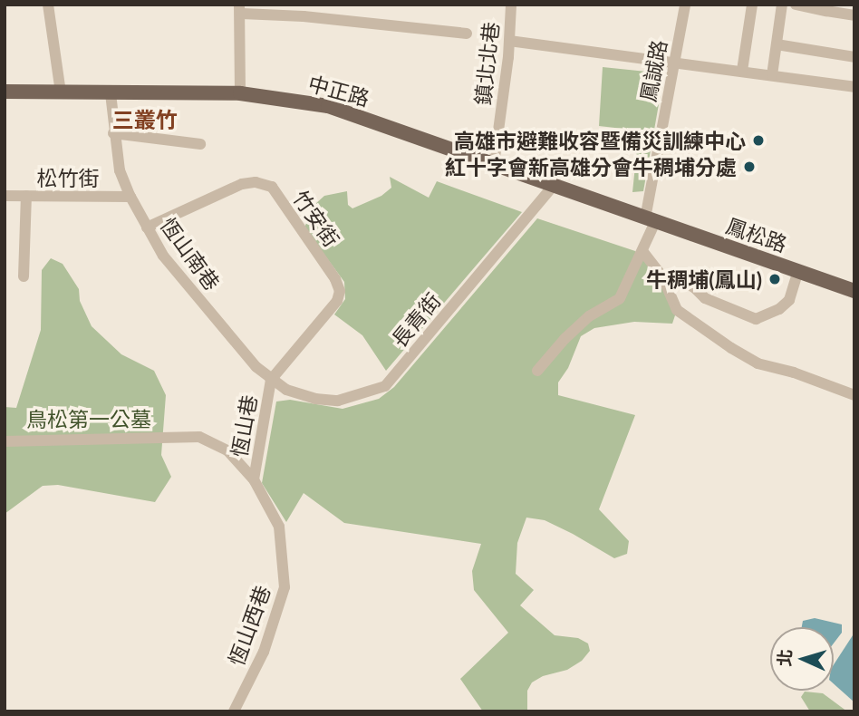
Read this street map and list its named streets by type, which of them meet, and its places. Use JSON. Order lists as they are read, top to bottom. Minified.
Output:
{"streets":{"main road":["中正路","鳳松路"],"street":["鎮北北巷","鳳誠路","松竹街","竹安街","恆山南巷","長青街","恆山巷","恆山西巷"]},"crossings":[["鎮北北巷","中正路"],["鳳誠路","中正路"],["鳳誠路","鳳松路"],["中正路","鳳松路"],["中正路","恆山南巷"],["中正路","長青街"],["松竹街","恆山南巷"],["竹安街","恆山南巷"],["竹安街","長青街"],["竹安街","恆山巷"],["恆山南巷","長青街"],["恆山南巷","恆山巷"],["長青街","恆山巷"],["恆山巷","恆山西巷"]],"districts":["三叢竹"],"parks":["鳥松第一公墓"],"places":["高雄市避難收容暨備災訓練中心","紅十字會新高雄分會牛稠埔分處","牛稠埔(鳳山)"],"north":"left"}
